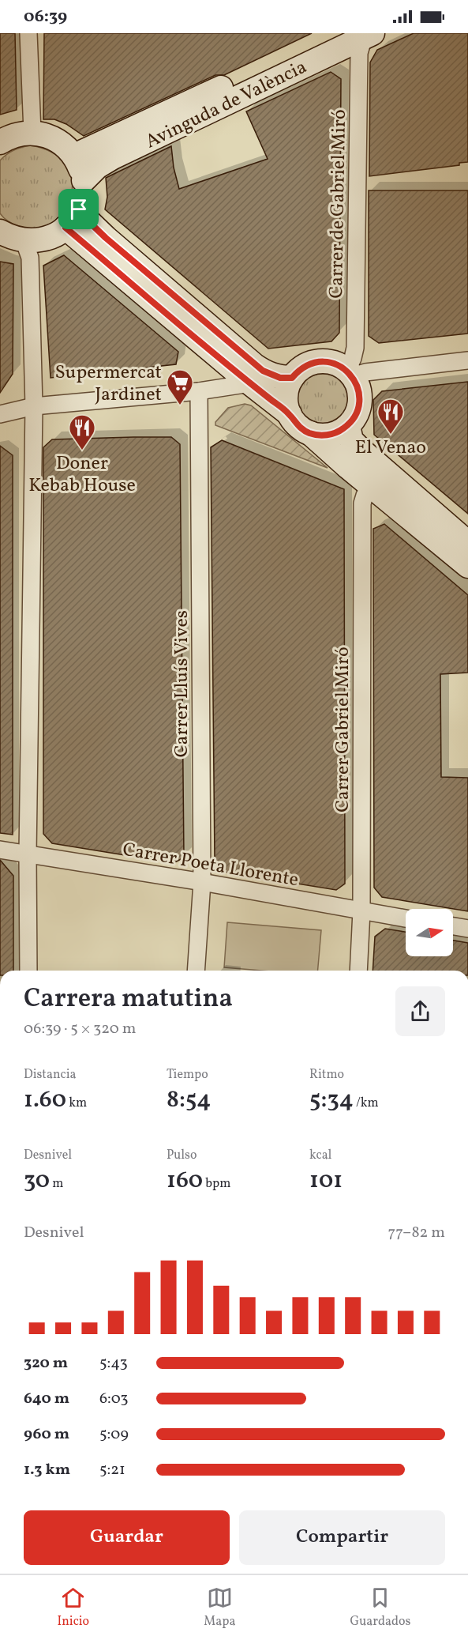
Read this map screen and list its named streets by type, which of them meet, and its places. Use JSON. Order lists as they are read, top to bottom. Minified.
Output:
{"streets":{"street":["Avinguda de València","Carrer de Gabriel Miró","Carrer Lluís Vives","Carrer Gabriel Miró","Carrer Poeta Llorente"]},"crossings":[["Avinguda de València","Carrer de Gabriel Miró"],["Carrer Lluís Vives","Carrer Poeta Llorente"],["Carrer Gabriel Miró","Carrer Poeta Llorente"]],"places":{"supermarket":["Supermercat Jardinet"],"restaurant":["El Venao","Doner Kebab House"]},"north":"right","page":{"status":"06:39","heading":["Carrera matutina","06:39 · 5 × 320 m"],"stats":[["Distancia","1.60 km"],["Tiempo","8:54"],["Ritmo","5:34 /km"],["Desnivel","30 m"],["Pulso","160 bpm"],["kcal","101"]],"chart":["Desnivel","77–82 m"],"list":[{"name":"320 m","note":"5:43"},{"name":"640 m","note":"6:03"},{"name":"960 m","note":"5:09"},{"name":"1.3 km","note":"5:21"}],"buttons":["Guardar","Compartir"],"tabs":["Inicio","Mapa","Guardados"]}}
